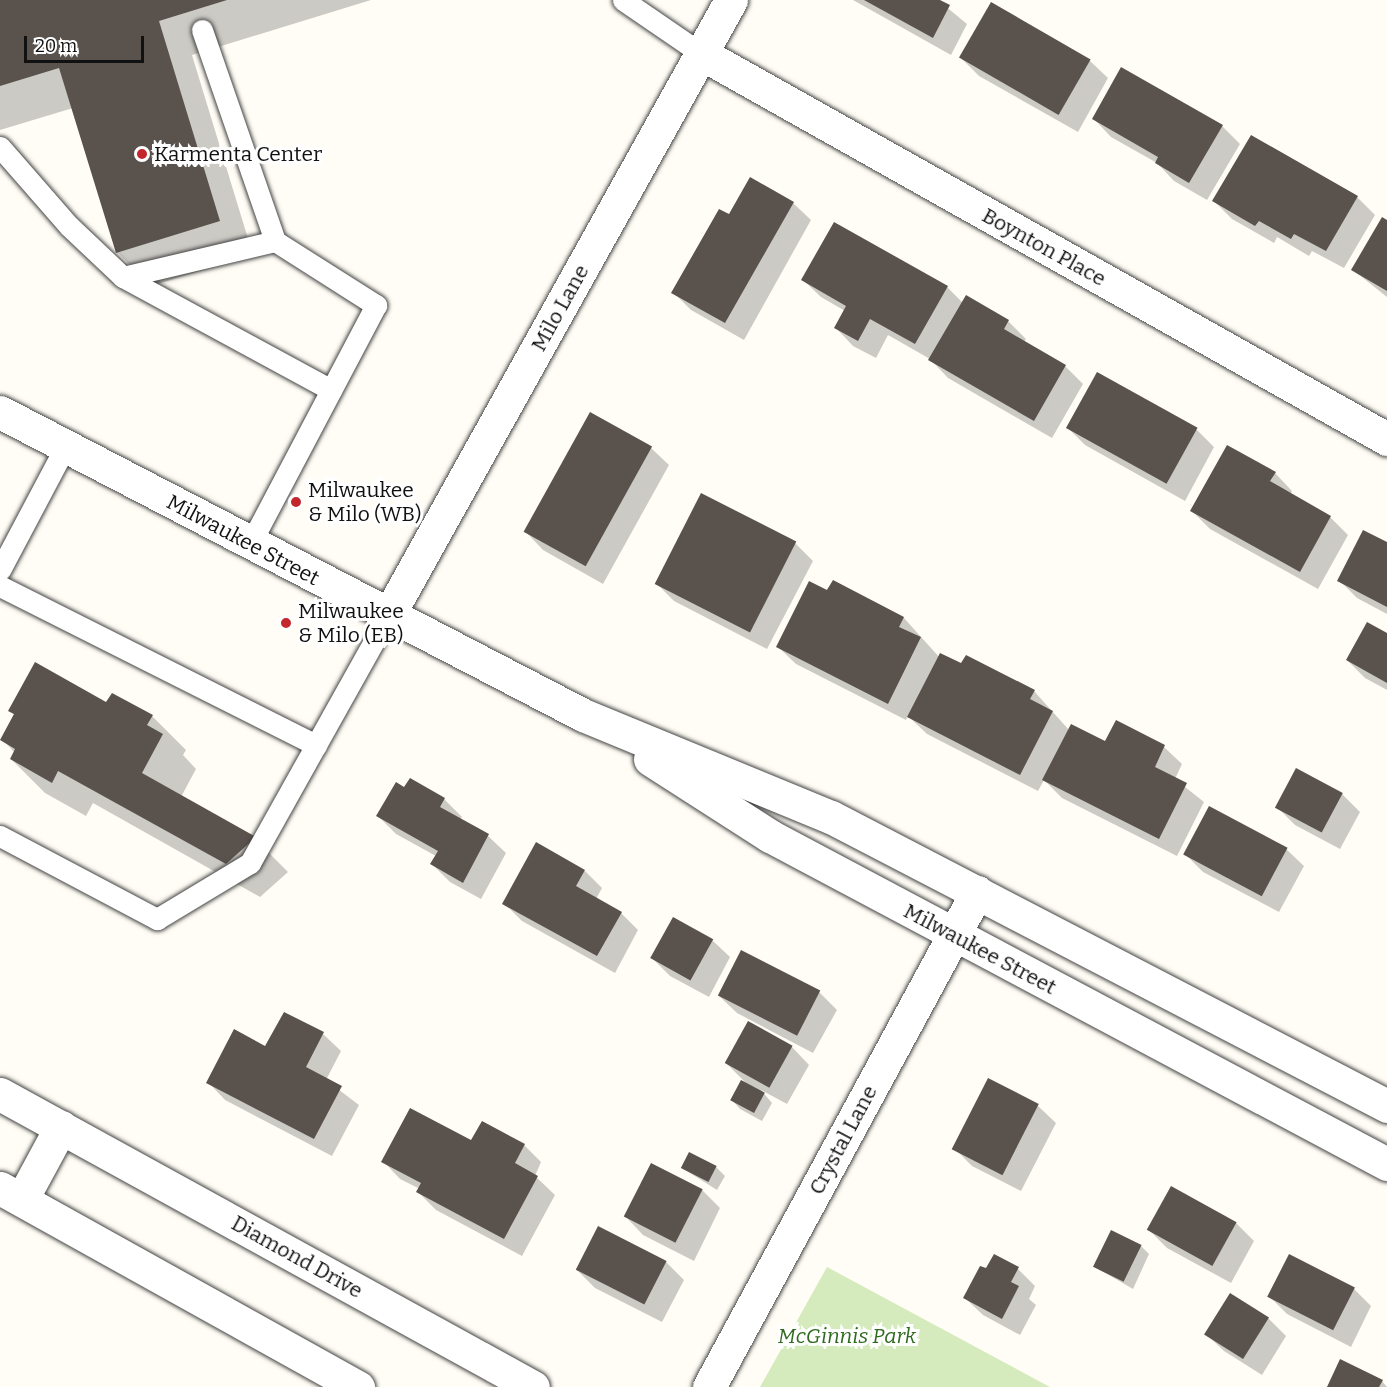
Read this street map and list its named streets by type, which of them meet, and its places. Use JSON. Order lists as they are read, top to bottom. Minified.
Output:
{"streets":{"street":["Boynton Place","Milo Lane","Milwaukee Street","Crystal Lane","Diamond Drive"]},"crossings":[["Boynton Place","Milo Lane"],["Milo Lane","Milwaukee Street"],["Milwaukee Street","Crystal Lane"]],"parks":["McGinnis Park"],"places":["Karmenta Center","Milwaukee & Milo (WB)","Milwaukee & Milo (EB)"],"scale_bar":"20 m"}
